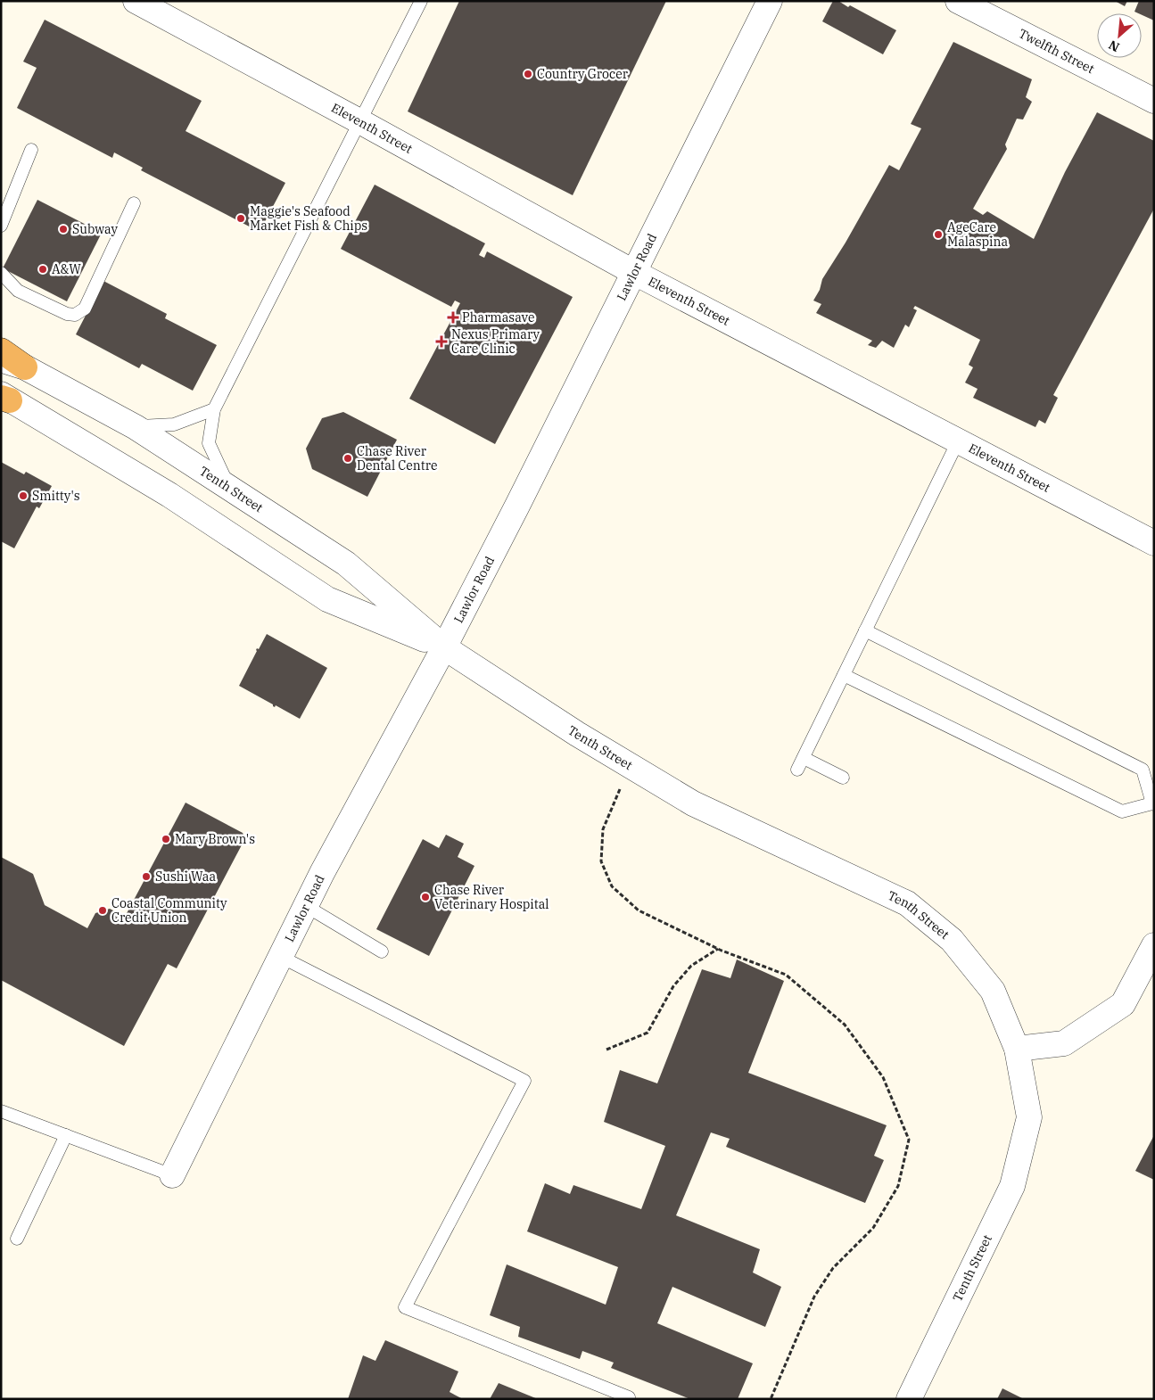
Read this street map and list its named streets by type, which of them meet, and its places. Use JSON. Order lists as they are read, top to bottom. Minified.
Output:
{"streets":{"street":["Twelfth Street","Eleventh Street","Lawlor Road","Tenth Street"]},"crossings":[["Eleventh Street","Lawlor Road"],["Lawlor Road","Tenth Street"]],"places":{"other":["Country Grocer","Maggie's Seafood Market Fish & Chips","Subway","AgeCare Malaspina","A&W","Chase River Dental Centre","Smitty's","Mary Brown's","Sushi Waa","Chase River Veterinary Hospital","Coastal Community Credit Union"],"health":["Pharmasave","Nexus Primary Care Clinic"]},"north":"bottom left"}
